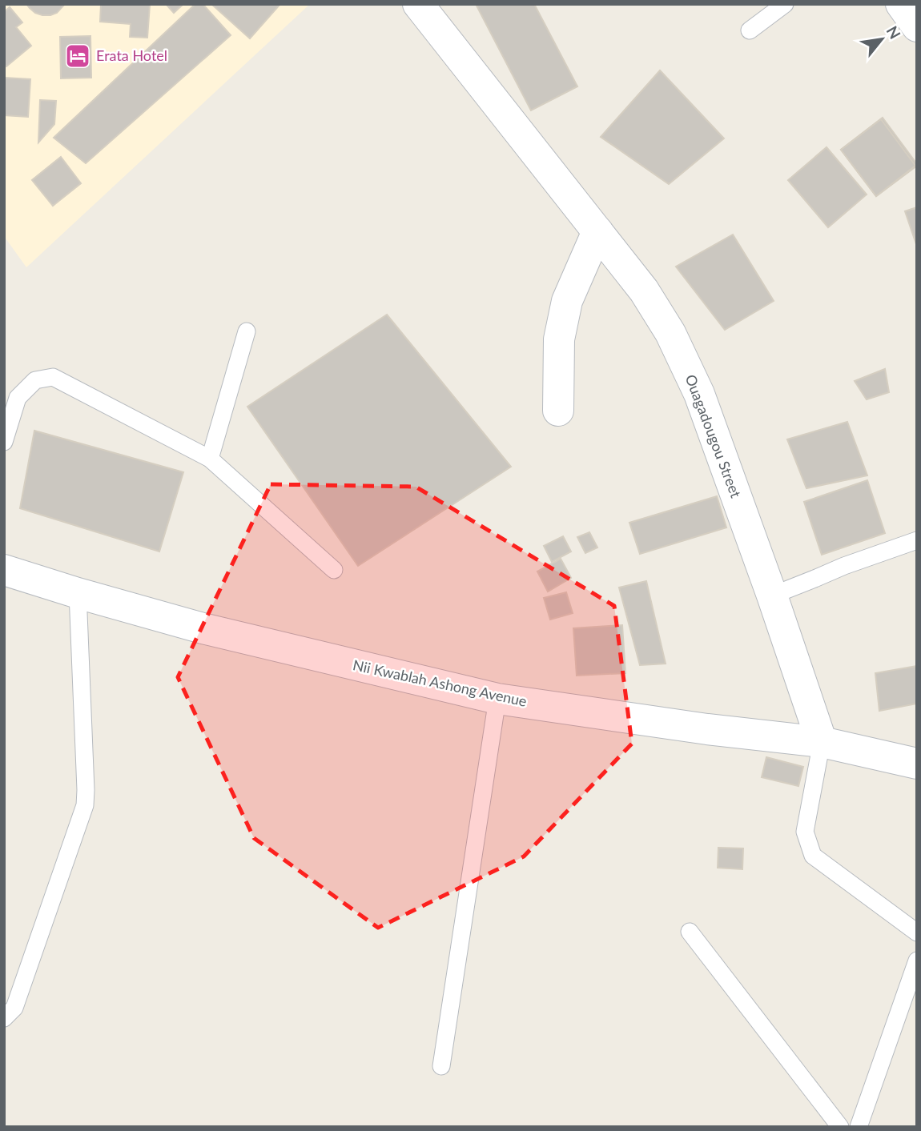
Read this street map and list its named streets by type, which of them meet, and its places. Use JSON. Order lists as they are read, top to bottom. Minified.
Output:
{"streets":{"street":["Ouagadougou Street","Nii Kwablah Ashong Avenue"]},"crossings":[["Ouagadougou Street","Nii Kwablah Ashong Avenue"]],"places":{"hotel":["Erata Hotel"]},"north":"top right"}
